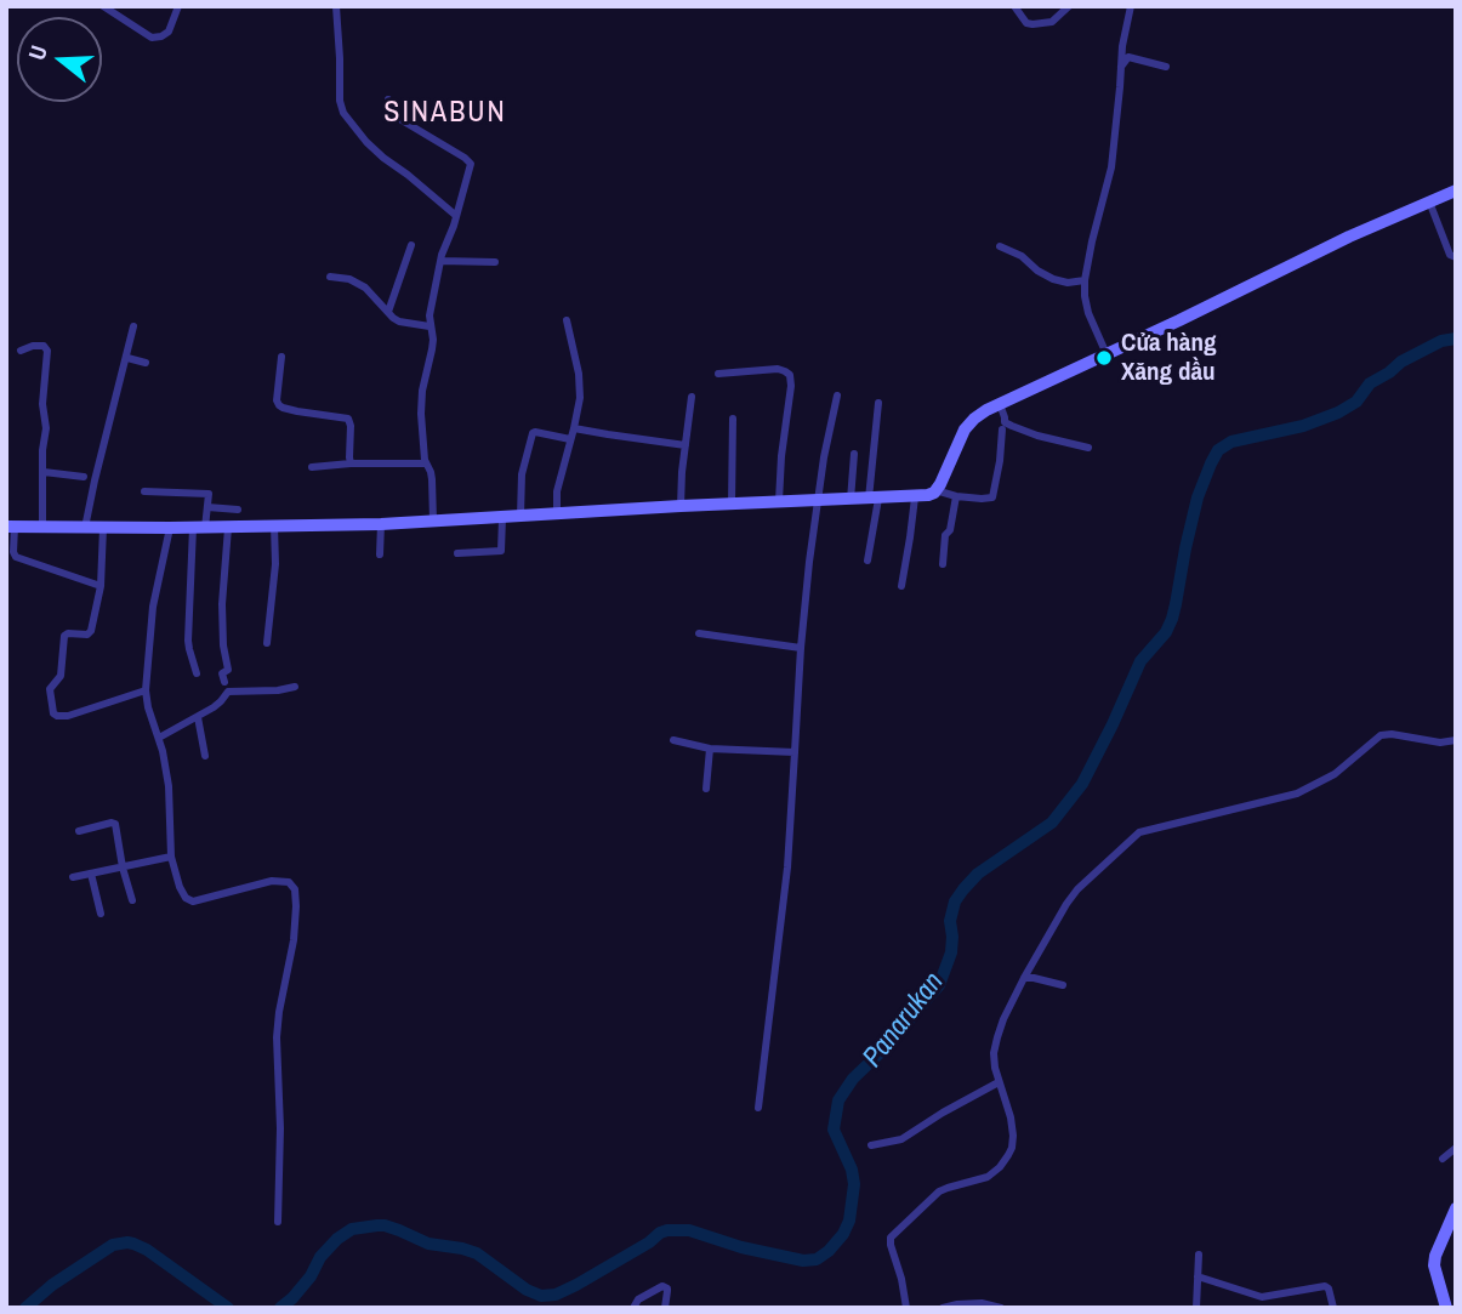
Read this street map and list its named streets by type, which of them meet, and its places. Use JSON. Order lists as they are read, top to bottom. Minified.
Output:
{"districts":["SINABUN"],"water":["Panarukan"],"places":["Cửa hàng Xăng dầu"],"north":"left"}
